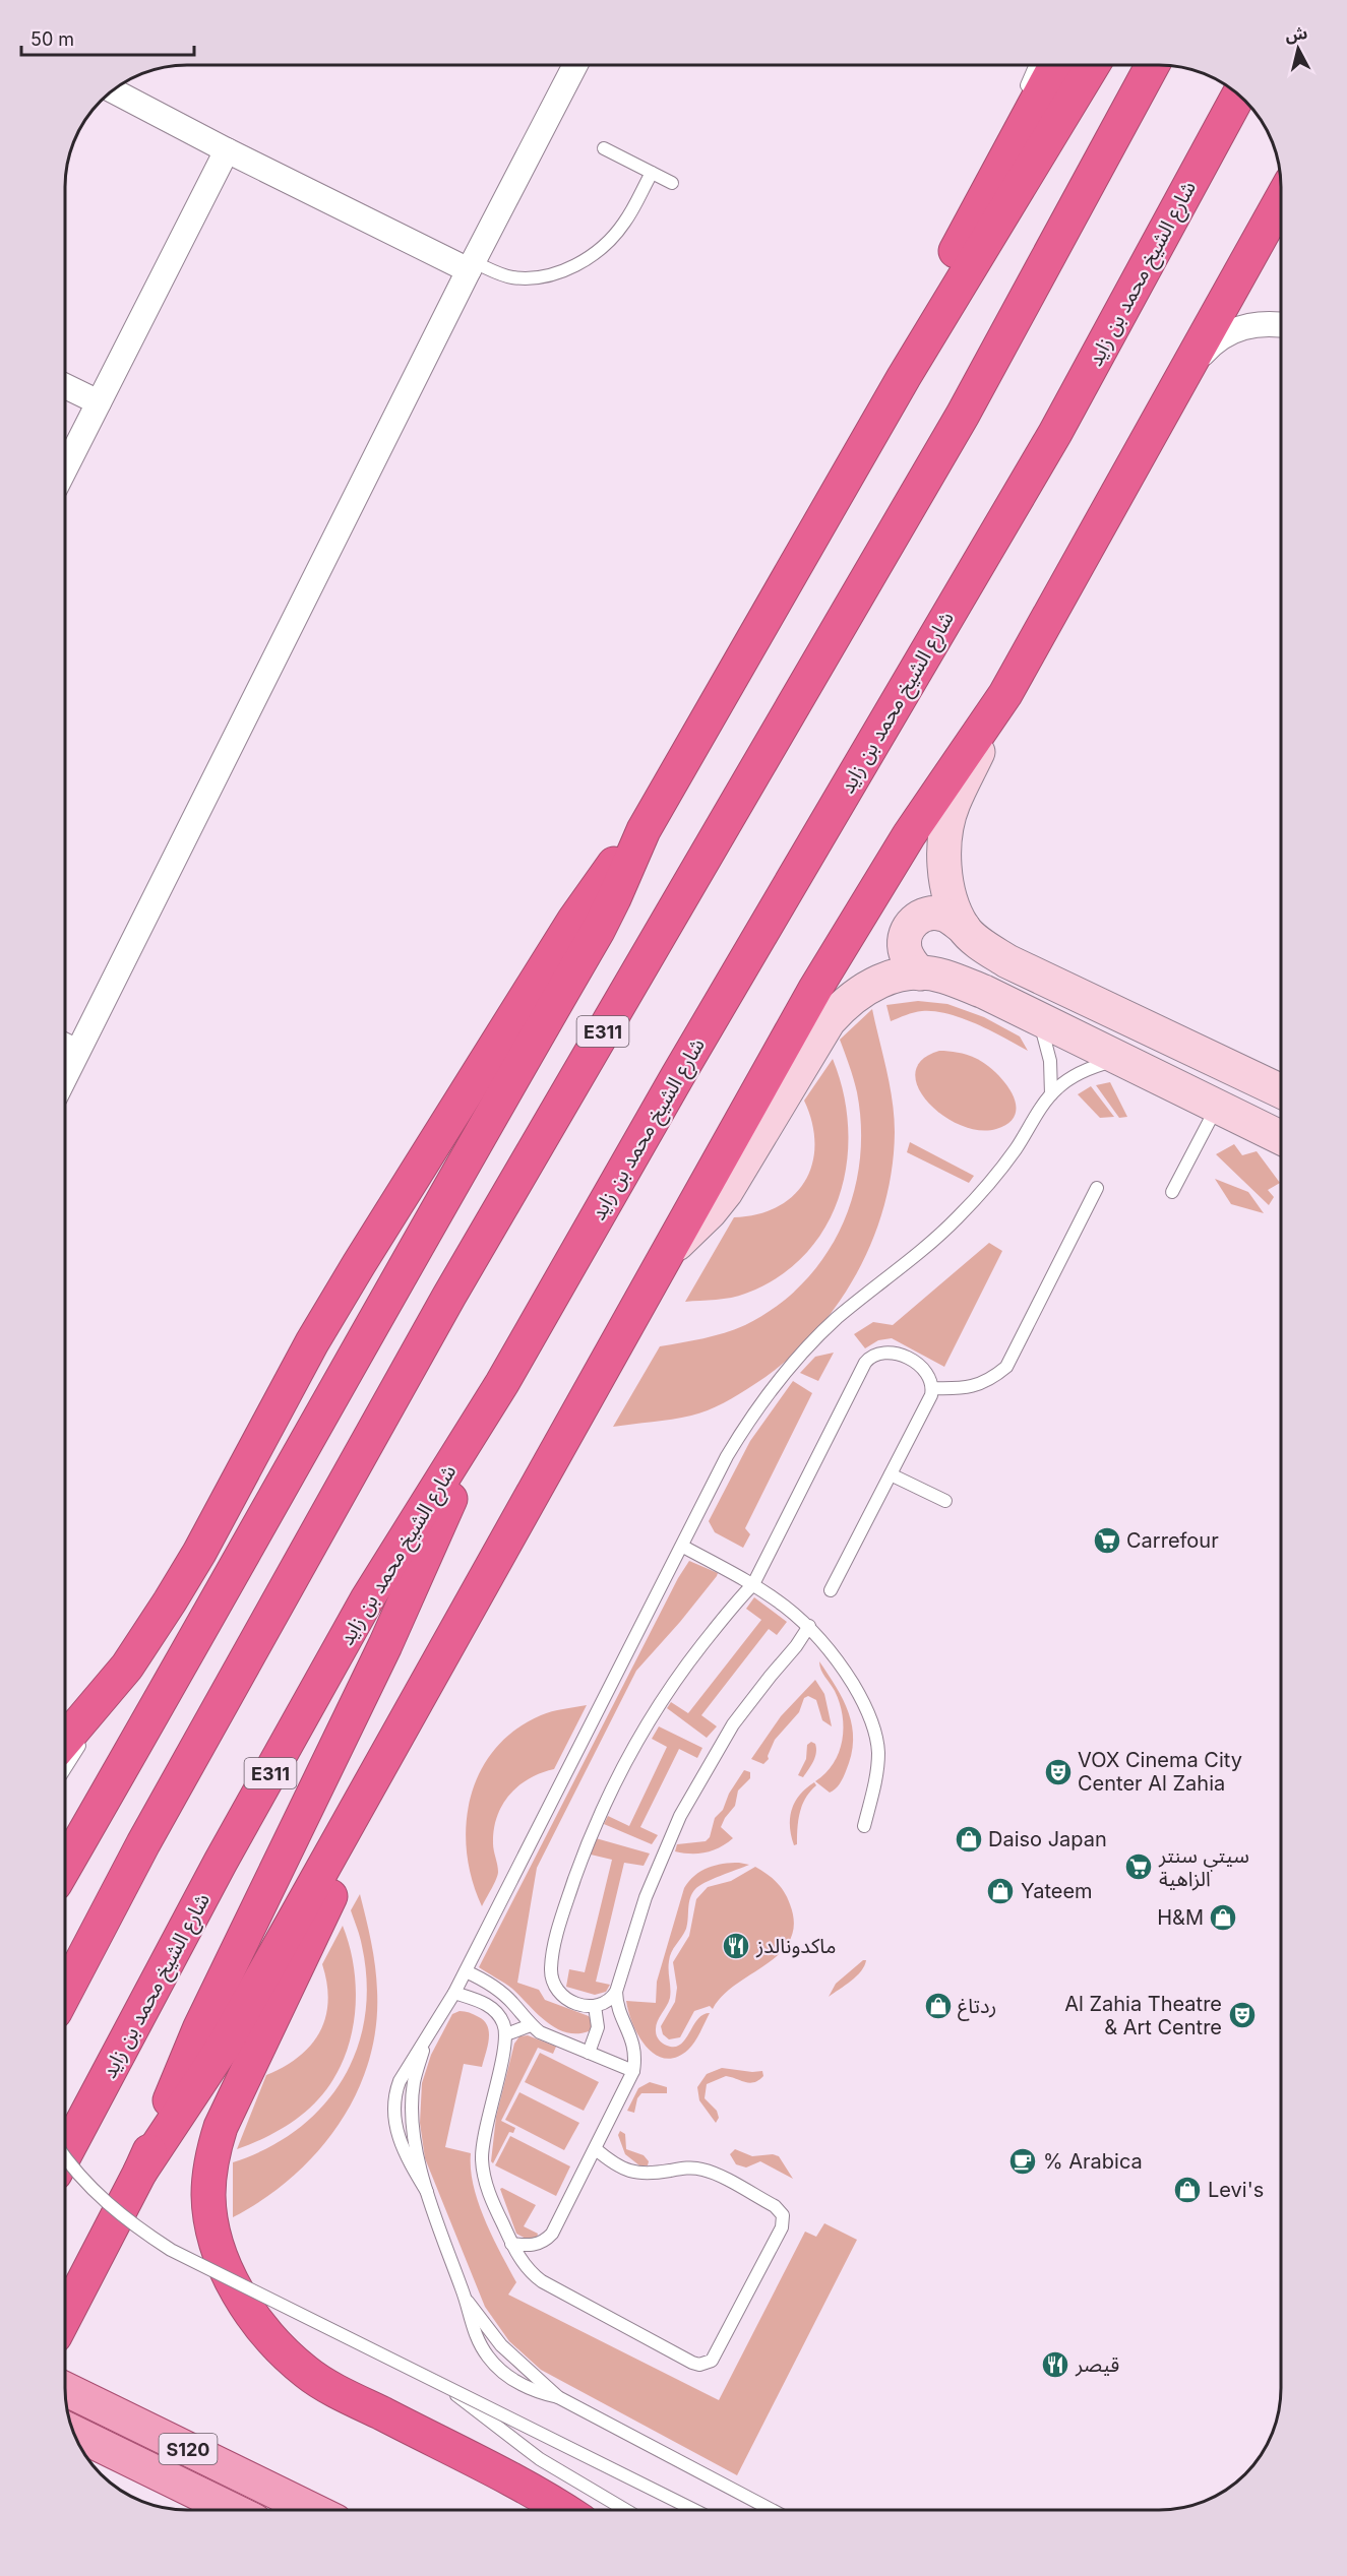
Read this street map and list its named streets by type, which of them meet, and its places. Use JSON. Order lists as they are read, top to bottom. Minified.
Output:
{"streets":{"highway":["شارع الشيخ محمد بن زايد","E311"],"main road":["S120"]},"places":{"supermarket":["Carrefour","سيتي سنتر الزاهية"],"theatre":["VOX Cinema City Center Al Zahia","Al Zahia Theatre & Art Centre"],"shop":["Daiso Japan","Yateem","H&M","ردتاغ","Levi's"],"restaurant":["ماكدونالدز","قيصر"],"cafe":["% Arabica"]},"scale_bar":"50 m","north":"top"}
